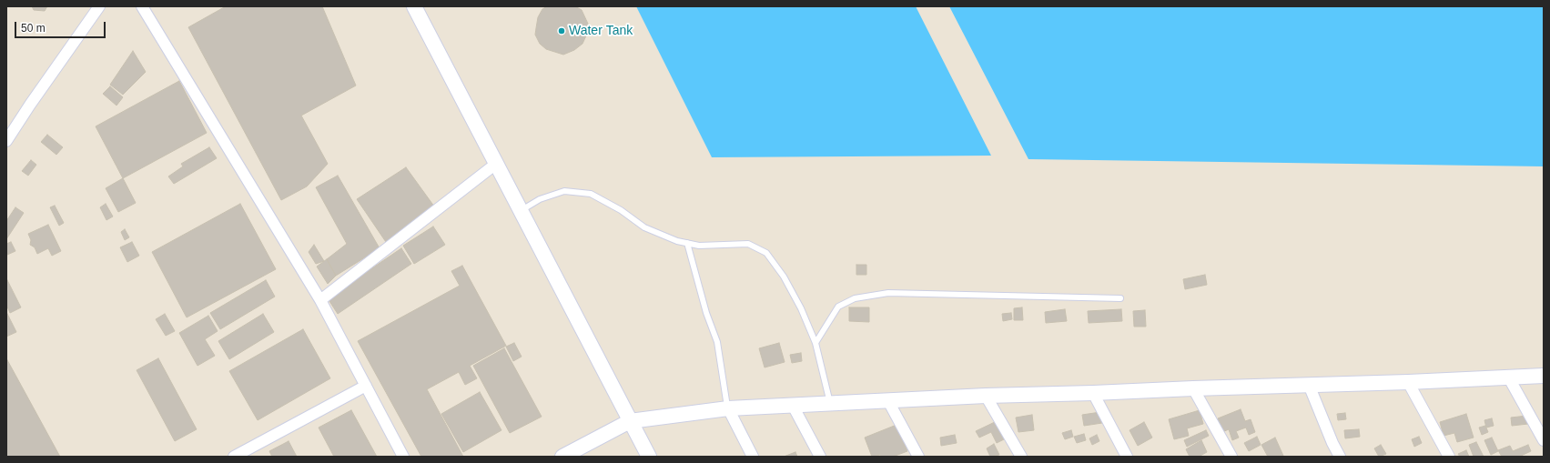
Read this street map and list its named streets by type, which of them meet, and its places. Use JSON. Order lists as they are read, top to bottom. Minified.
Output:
{"places":["Water Tank"],"scale_bar":"50 m"}
